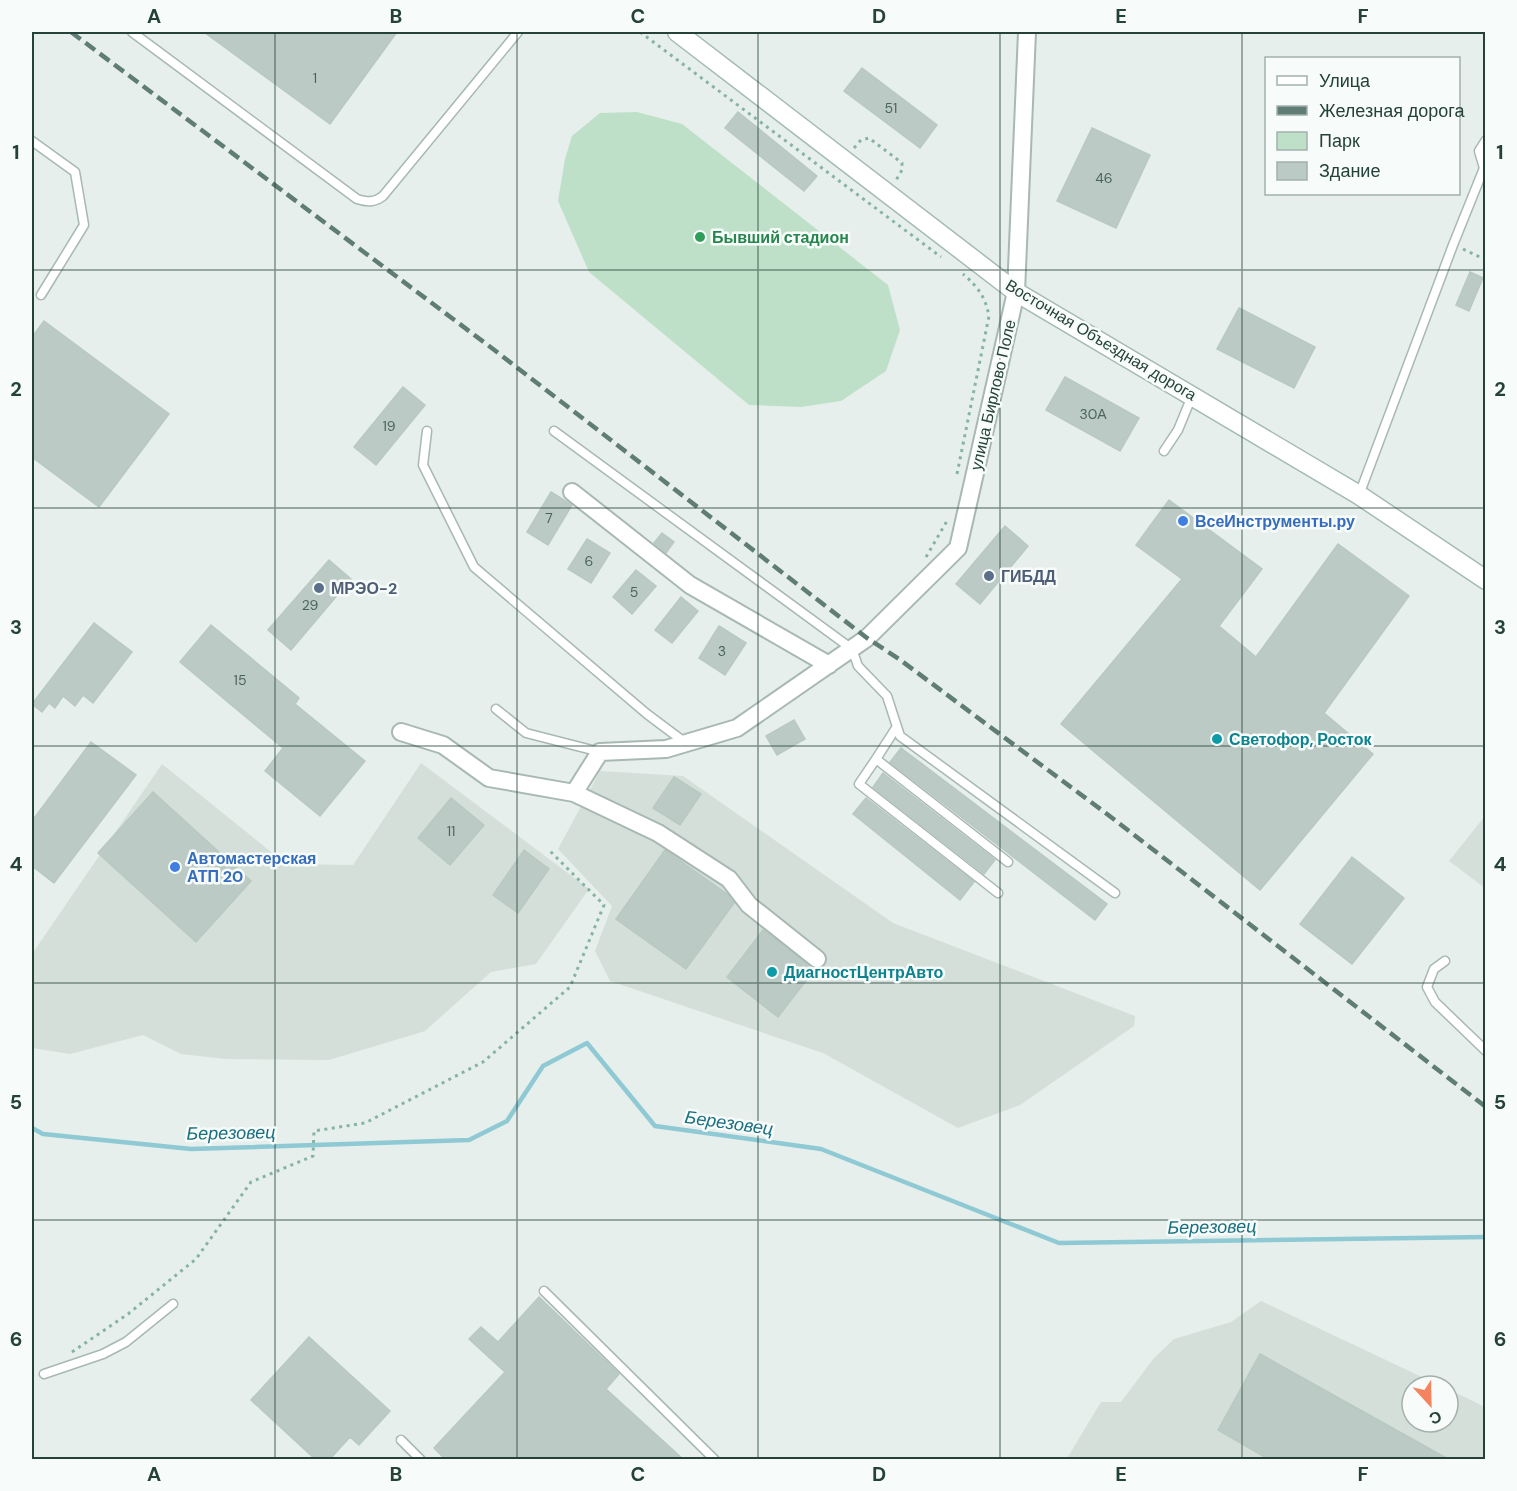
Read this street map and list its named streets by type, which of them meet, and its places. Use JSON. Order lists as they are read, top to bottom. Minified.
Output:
{"streets":{"main road":["Восточная Объездная дорога"],"street":["улица Бирлово Поле"]},"crossings":[["Восточная Объездная дорога","улица Бирлово Поле"]],"water":["Березовец"],"places":["Бывший стадион","ВсеИнструменты.ру","ГИБДД","МРЭО-2","Светофор, Росток","Автомастерская АТП 20","ДиагностЦентрАвто"],"house_numbers":["1","51","46","30А","19","7","6","5","29","3","15","11"],"legend":["Улица","Железная дорога","Парк","Здание"],"north":"bottom","grid":{"columns":["A","B","C","D","E","F"],"rows":["1","2","3","4","5","6"]}}
